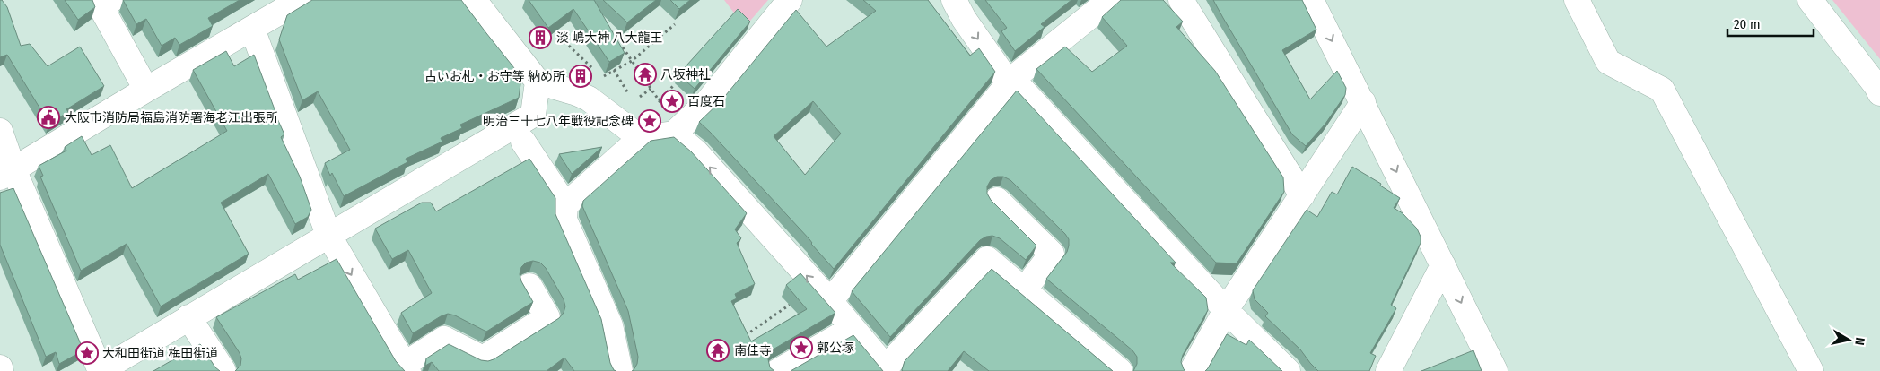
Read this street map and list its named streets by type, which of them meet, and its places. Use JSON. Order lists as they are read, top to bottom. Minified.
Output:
{"places":{"building":["淡 嶋大神 八大龍王","古いお札・お守等 納め所"],"temple":["八坂神社","南佳寺"],"place":["百度石","明治三十七八年戦役記念碑","郭公塚","大和田街道 梅田街道"],"public building":["大阪市消防局福島消防署海老江出張所"]},"scale_bar":"20 m","north":"right"}
